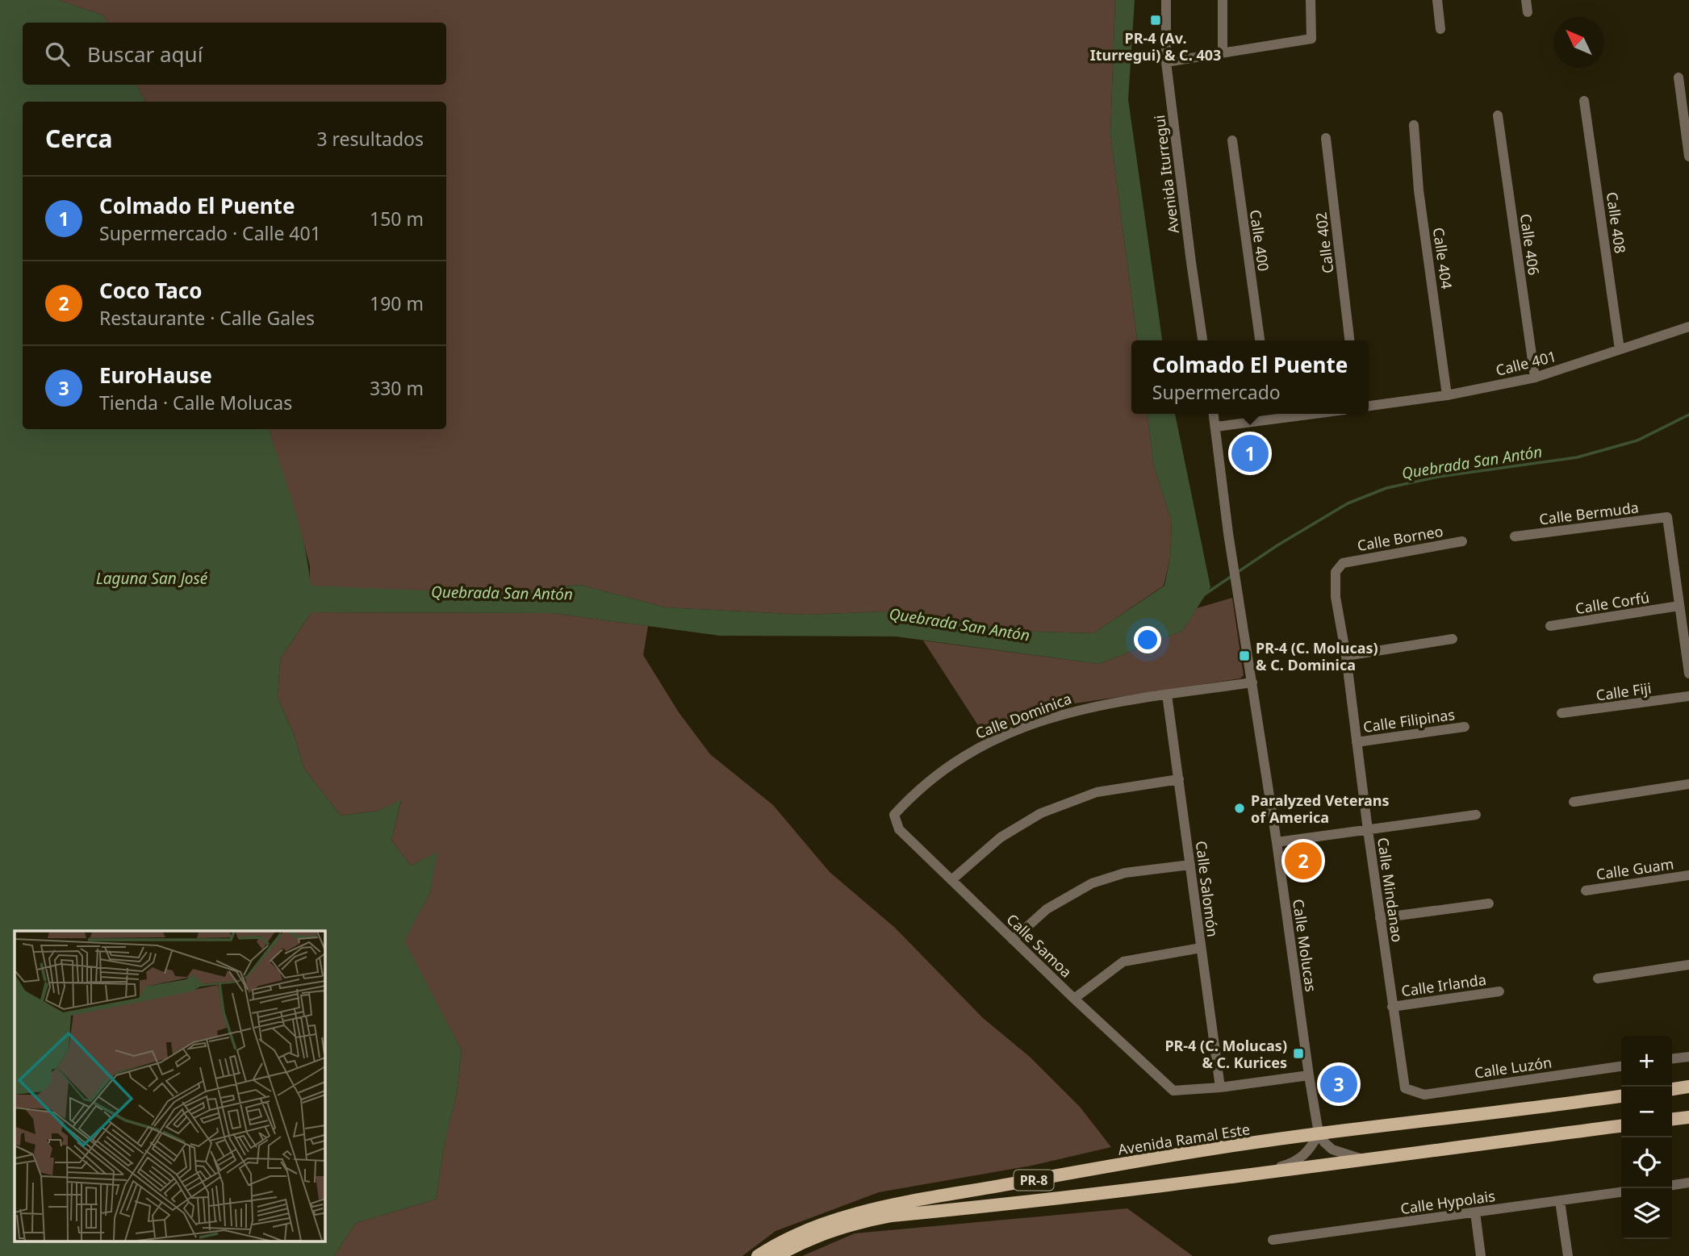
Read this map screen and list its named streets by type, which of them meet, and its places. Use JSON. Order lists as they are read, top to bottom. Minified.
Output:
{"streets":{"main road":["Avenida Ramal Este","PR-8"],"street":["Avenida Iturregui","Calle 408","Calle 400","Calle 402","Calle 406","Calle 404","Calle 401","Calle Bermuda","Calle Borneo","Calle Corfú","Calle Fiji","Calle Dominica","Calle Filipinas","Calle Guam","Calle Salomón","Calle Mindanao","Calle Samoa","Calle Molucas","Calle Irlanda","Calle Luzón","Calle Hypolais"]},"crossings":[["Calle 408","Calle 401"],["Calle 406","Calle 401"],["Calle 404","Calle 401"],["Calle Borneo","Calle Mindanao"],["Calle Dominica","Calle Salomón"],["Calle Dominica","Calle Samoa"],["Calle Dominica","Calle Molucas"],["Calle Filipinas","Calle Mindanao"],["Calle Salomón","Calle Samoa"],["Calle Mindanao","Calle Irlanda"],["Calle Mindanao","Calle Luzón"],["Calle Molucas","Avenida Ramal Este"]],"water":["Quebrada San Antón","Laguna San José"],"places":{"transit":["PR-4 (Av. Iturregui) & C. 403","PR-4 (C. Molucas) & C. Dominica","PR-4 (C. Molucas) & C. Kurices"],"other":["Paralyzed Veterans of America"]},"north":"top left","page":{"search":"Buscar aquí","heading":["Cerca","3 resultados"],"list":[{"mark":"1","name":"Colmado El Puente","note":"Supermercado · Calle 401","value":"150 m"},{"mark":"2","name":"Coco Taco","note":"Restaurante · Calle Gales","value":"190 m"},{"mark":"3","name":"EuroHause","note":"Tienda · Calle Molucas","value":"330 m"}],"popup":["Colmado El Puente","Supermercado"],"pins":["1","2","3"],"map_buttons":["+","−"]}}
